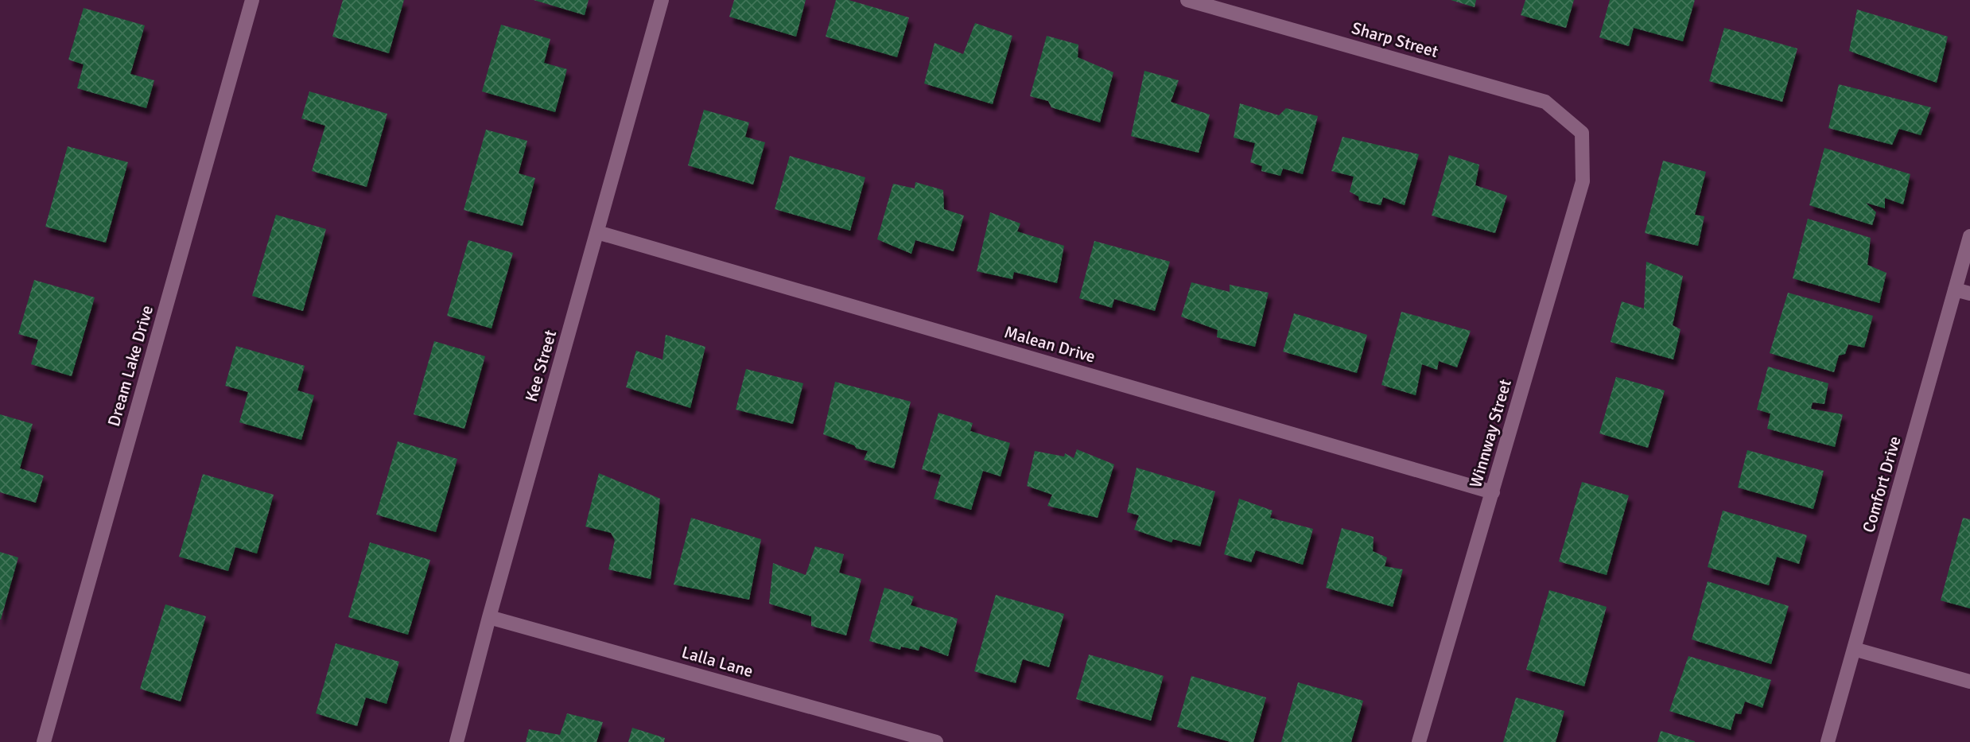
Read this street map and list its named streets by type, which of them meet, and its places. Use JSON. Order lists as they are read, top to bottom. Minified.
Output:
{"streets":{"street":["Sharp Street","Malean Drive","Dream Lake Drive","Kee Street","Winnway Street","Comfort Drive","Lalla Lane"]},"crossings":[["Sharp Street","Winnway Street"],["Malean Drive","Kee Street"],["Malean Drive","Winnway Street"],["Kee Street","Lalla Lane"]]}
